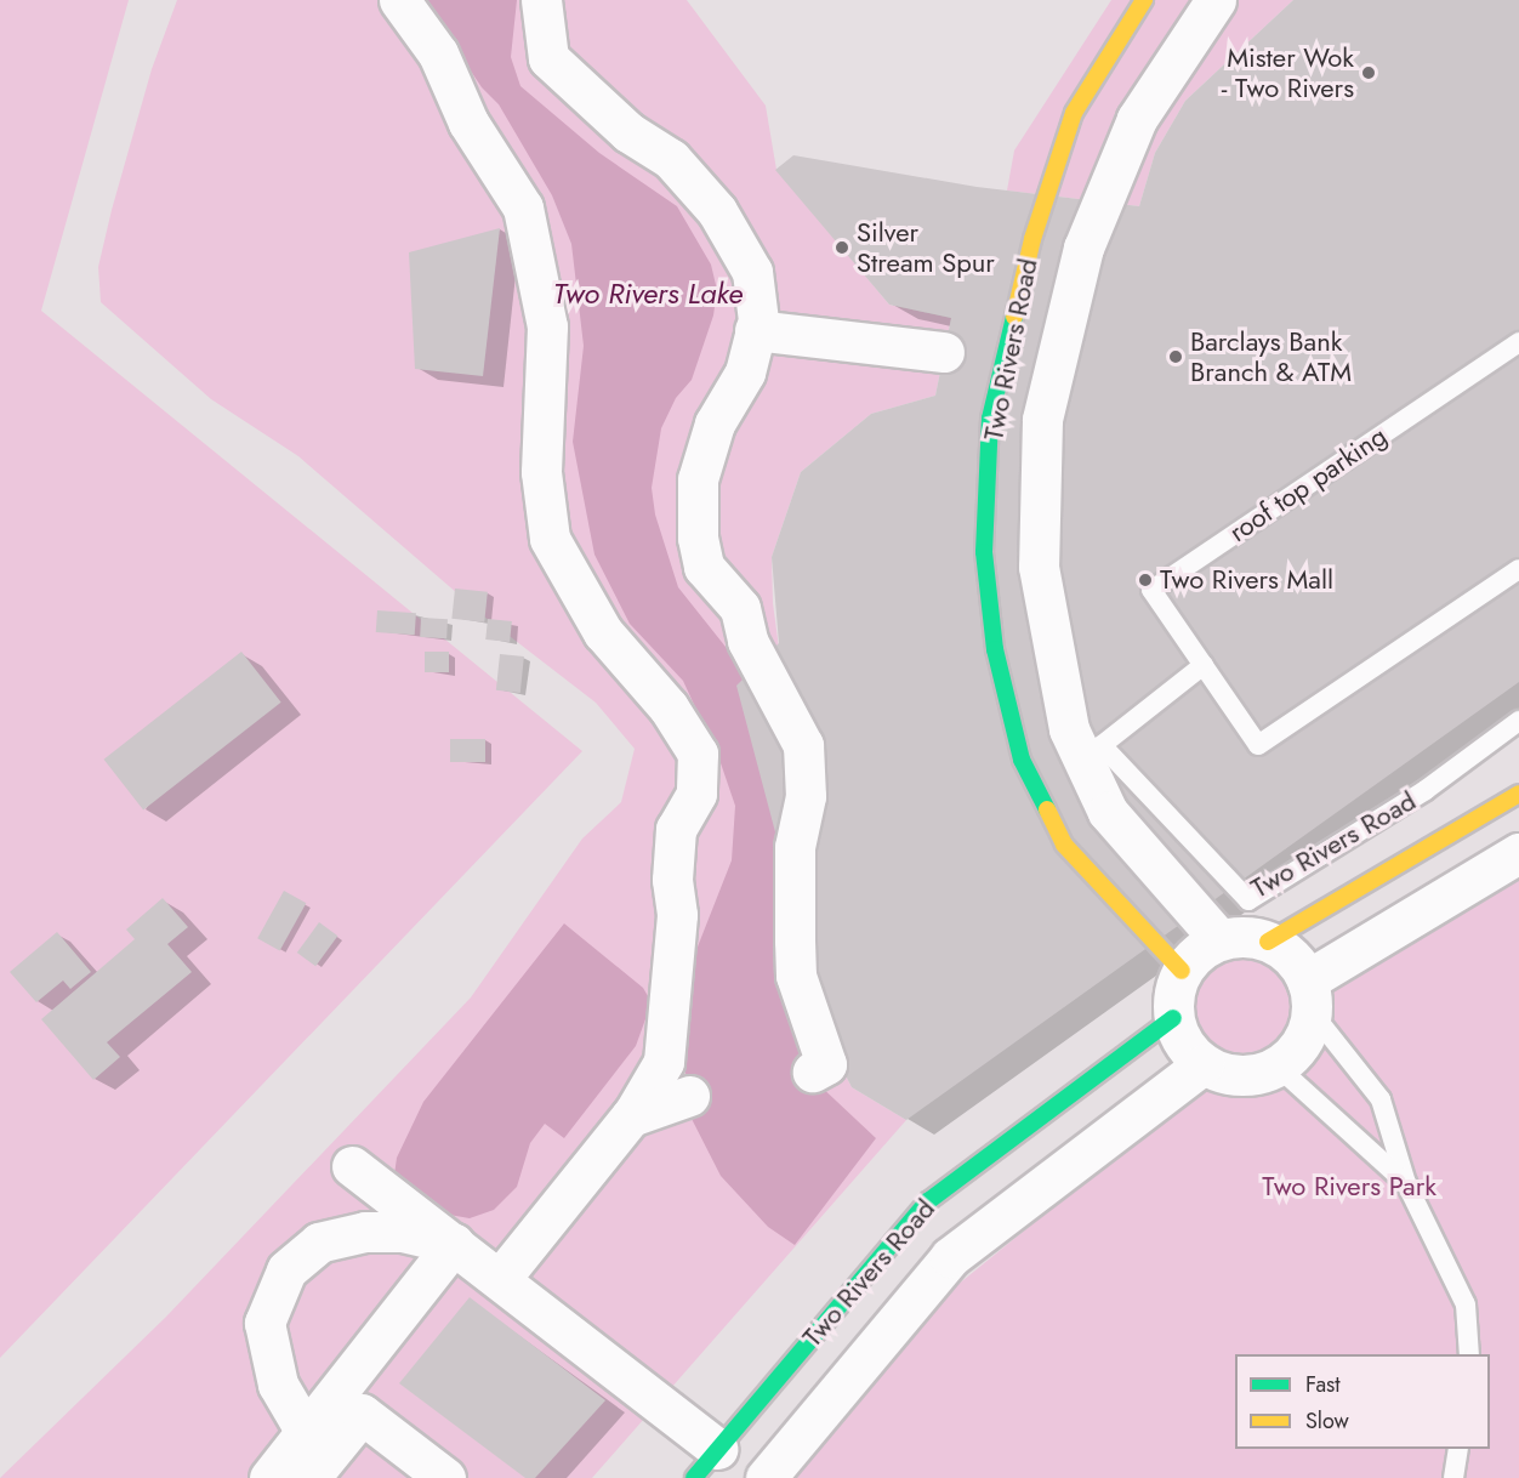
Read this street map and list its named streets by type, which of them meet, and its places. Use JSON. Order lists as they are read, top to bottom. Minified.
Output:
{"streets":{"street":["Two Rivers Road"],"lane":["roof top parking"]},"crossings":[["Two Rivers Road","roof top parking"]],"water":["Two Rivers Lake"],"parks":["Two Rivers Park"],"places":["Mister Wok - Two Rivers","Silver Stream Spur","Barclays Bank Branch & ATM","Two Rivers Mall"],"legend":["Fast","Slow"]}
